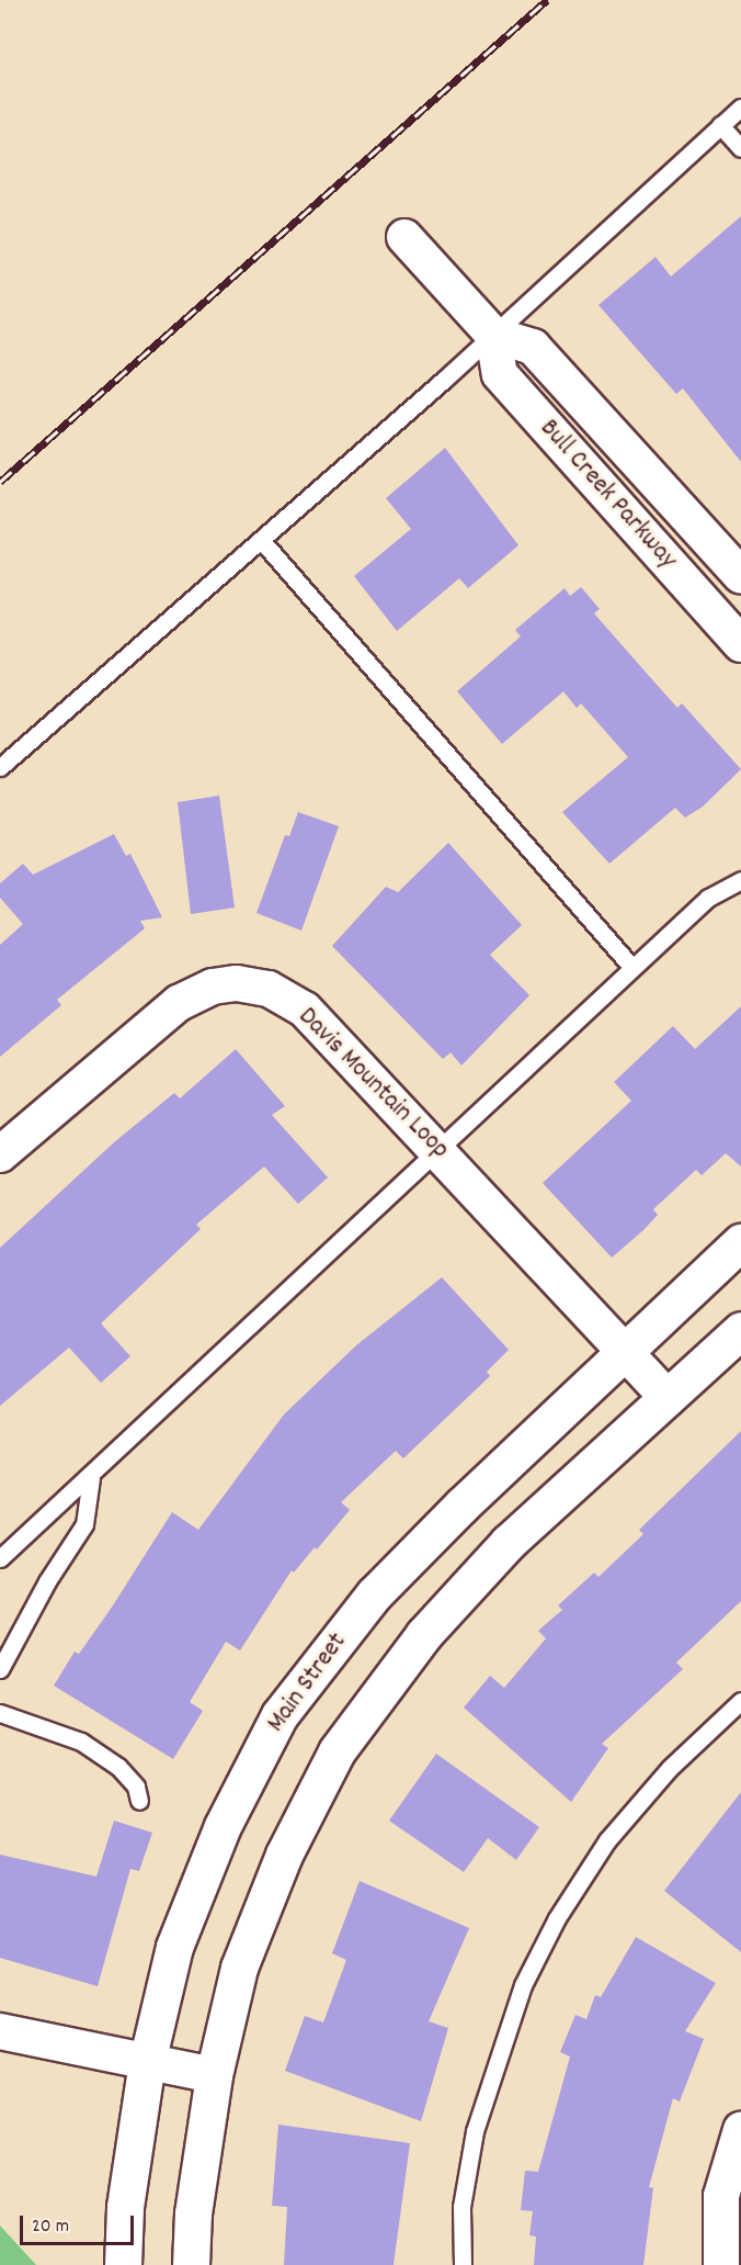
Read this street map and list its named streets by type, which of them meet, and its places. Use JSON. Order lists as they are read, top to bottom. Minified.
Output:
{"streets":{"street":["Bull Creek Parkway","Davis Mountain Loop","Main Street"]},"crossings":[["Davis Mountain Loop","Main Street"]],"scale_bar":"20 m"}
